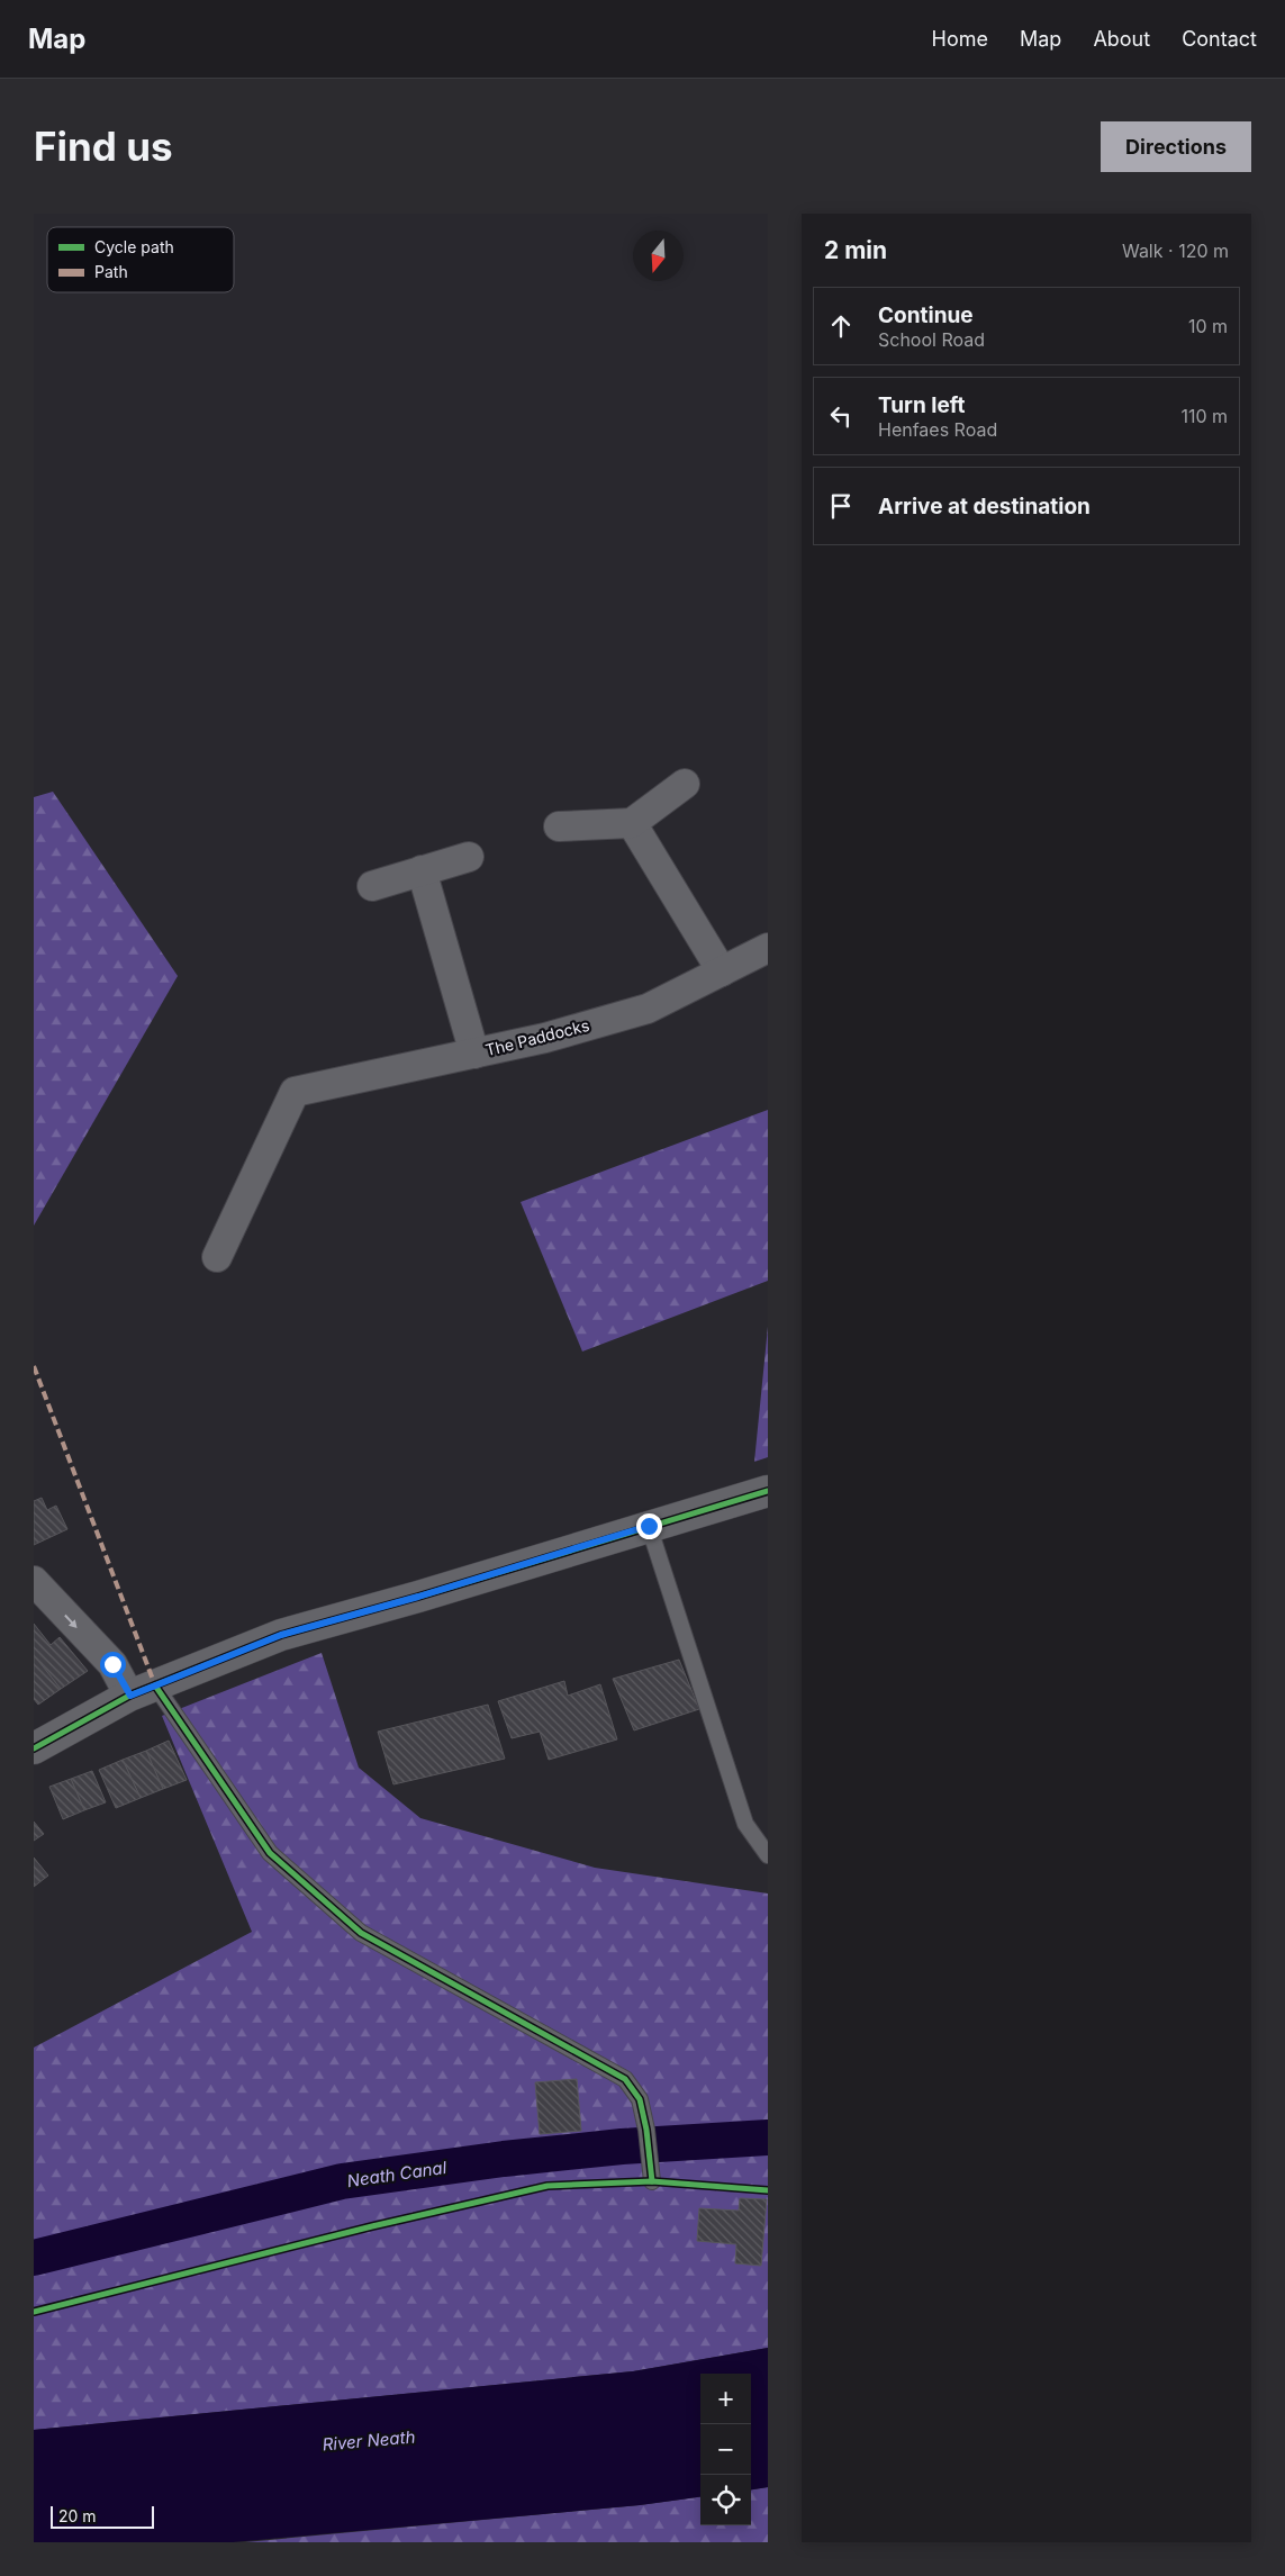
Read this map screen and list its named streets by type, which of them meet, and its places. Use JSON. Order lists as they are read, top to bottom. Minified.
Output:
{"streets":{"street":["The Paddocks"]},"water":["Neath Canal","River Neath"],"legend":["Cycle path","Path"],"scale_bar":"20 m","north":"bottom","page":{"header":"Map","nav":["Home","Map","About","Contact"],"buttons":"Directions","title":"Find us","heading":["2 min","Walk · 120 m"],"list":[["Continue","School Road","10 m"],["Turn left","Henfaes Road","110 m"],"Arrive at destination"],"map_buttons":["+","−"],"scale":"20 m"}}
